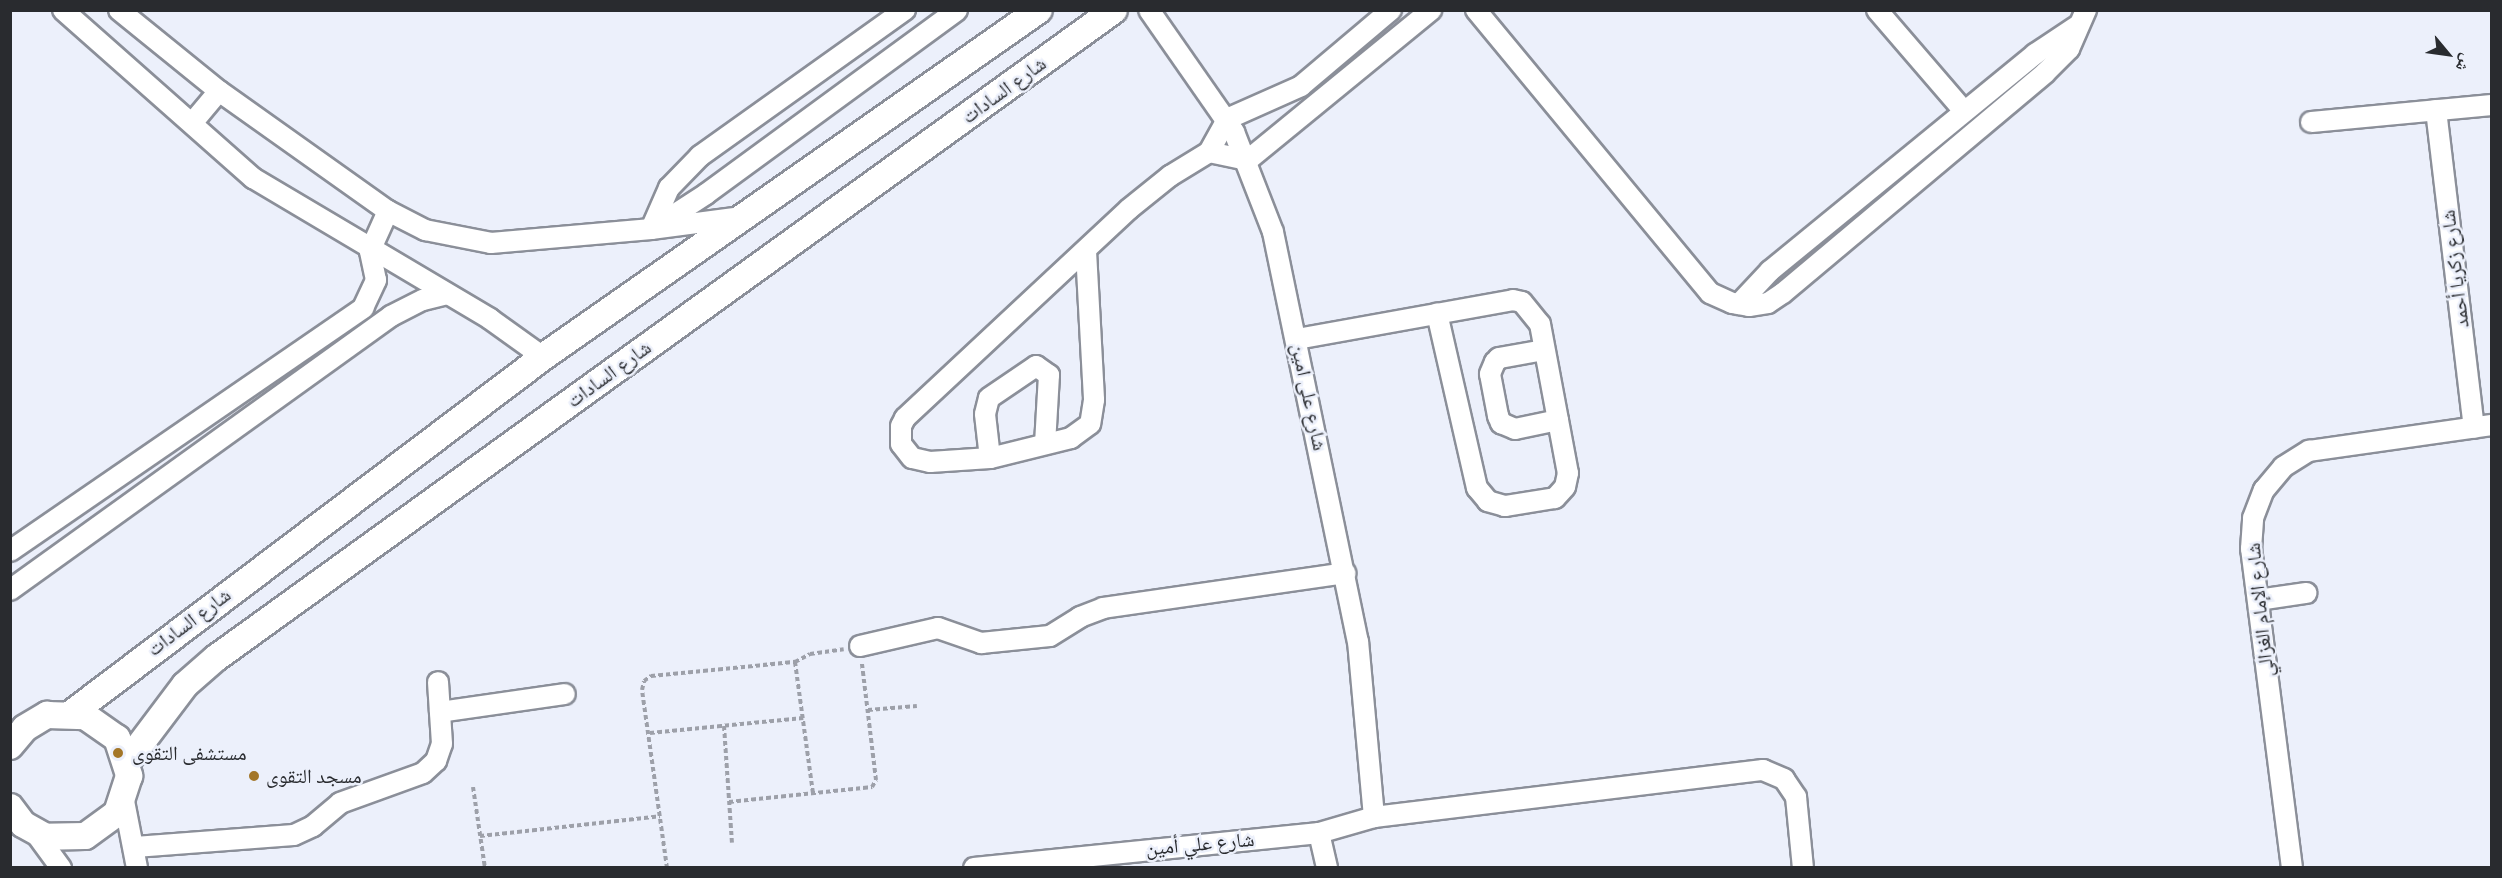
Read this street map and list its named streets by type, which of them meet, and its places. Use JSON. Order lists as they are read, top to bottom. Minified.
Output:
{"streets":{"main road":["شارع السادات"],"street":["شارع زكريا أحمد","شارع على امين","شارع الإمام الغزالي","شارع علي أمين"]},"crossings":[["شارع زكريا أحمد","شارع الإمام الغزالي"],["شارع على امين","شارع علي أمين"]],"places":["مستشفى التقوى","مسجد التقوى"],"north":"bottom right"}
